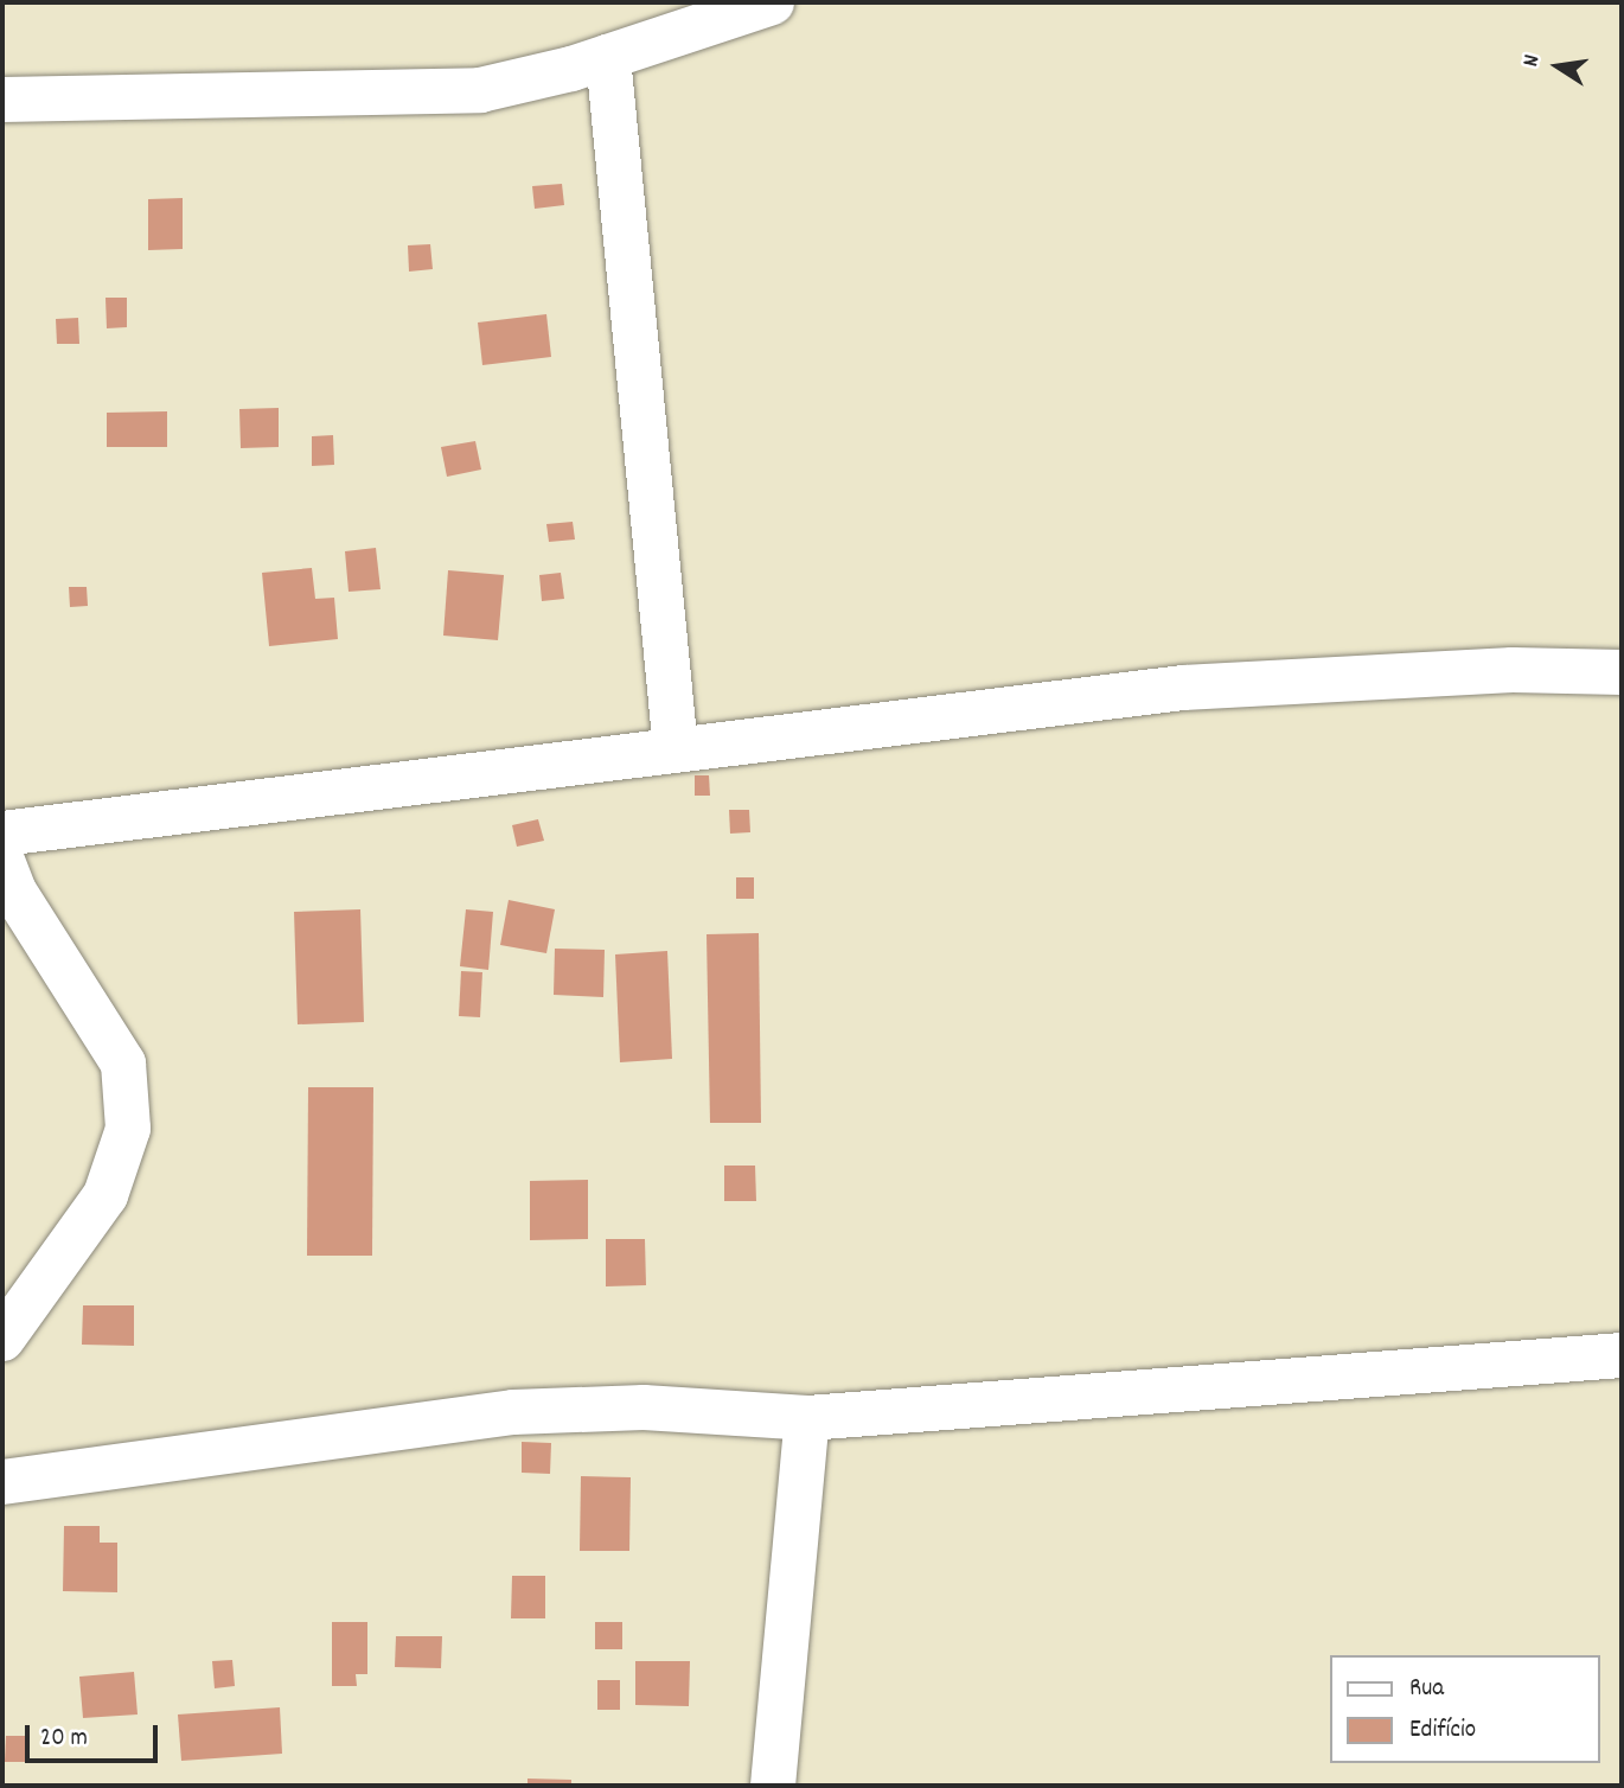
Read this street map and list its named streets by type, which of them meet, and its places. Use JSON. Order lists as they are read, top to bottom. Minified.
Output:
{"legend":["Rua","Edifício"],"scale_bar":"20 m","north":"left"}
